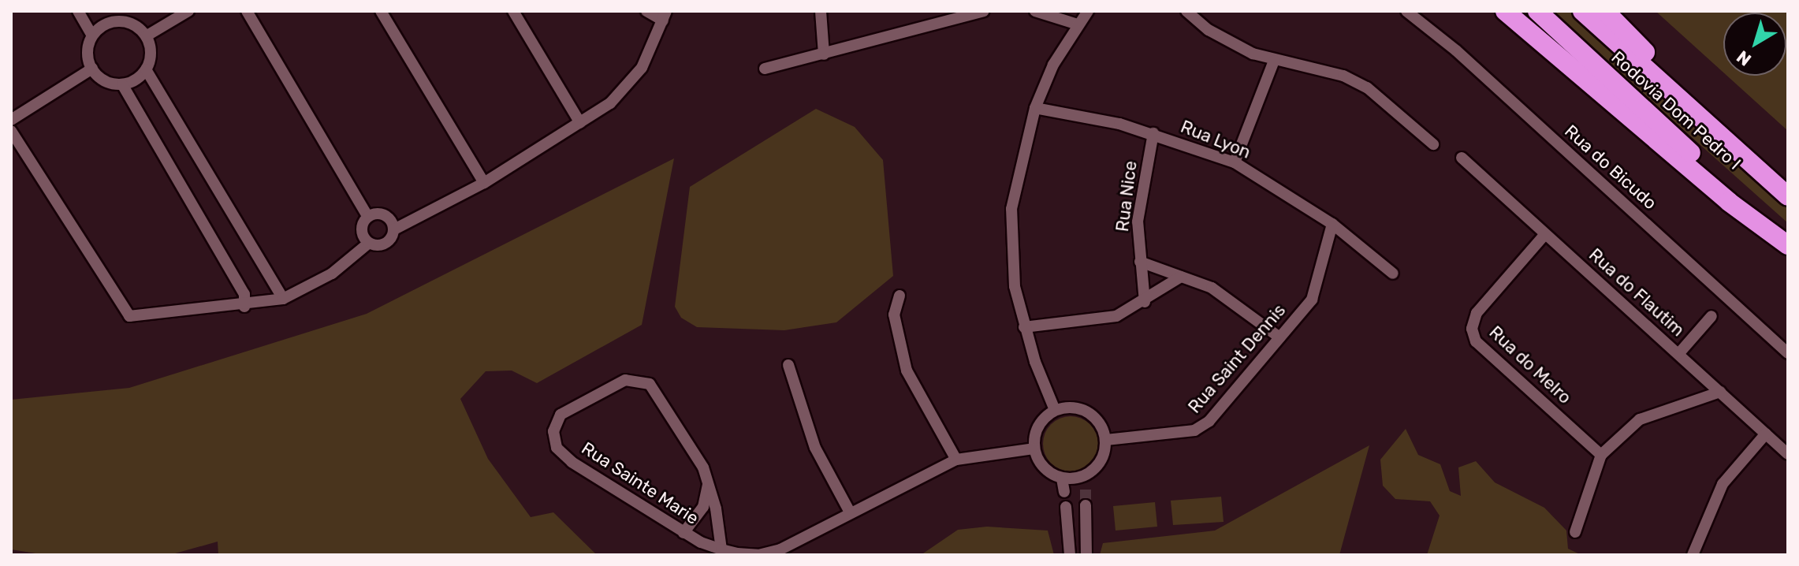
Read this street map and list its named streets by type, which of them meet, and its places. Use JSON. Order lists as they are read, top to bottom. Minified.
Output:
{"streets":{"highway":["Rodovia Dom Pedro I"],"street":["Rua Lyon","Rua do Bicudo","Rua Nice","Rua do Flautim","Rua Saint Dennis","Rua do Melro","Rua Sainte Marie"]},"crossings":[["Rua Lyon","Rua Nice"],["Rua Lyon","Rua Saint Dennis"],["Rua do Flautim","Rua do Melro"],["Rua Saint Dennis","Rua Sainte Marie"]],"north":"bottom left"}
